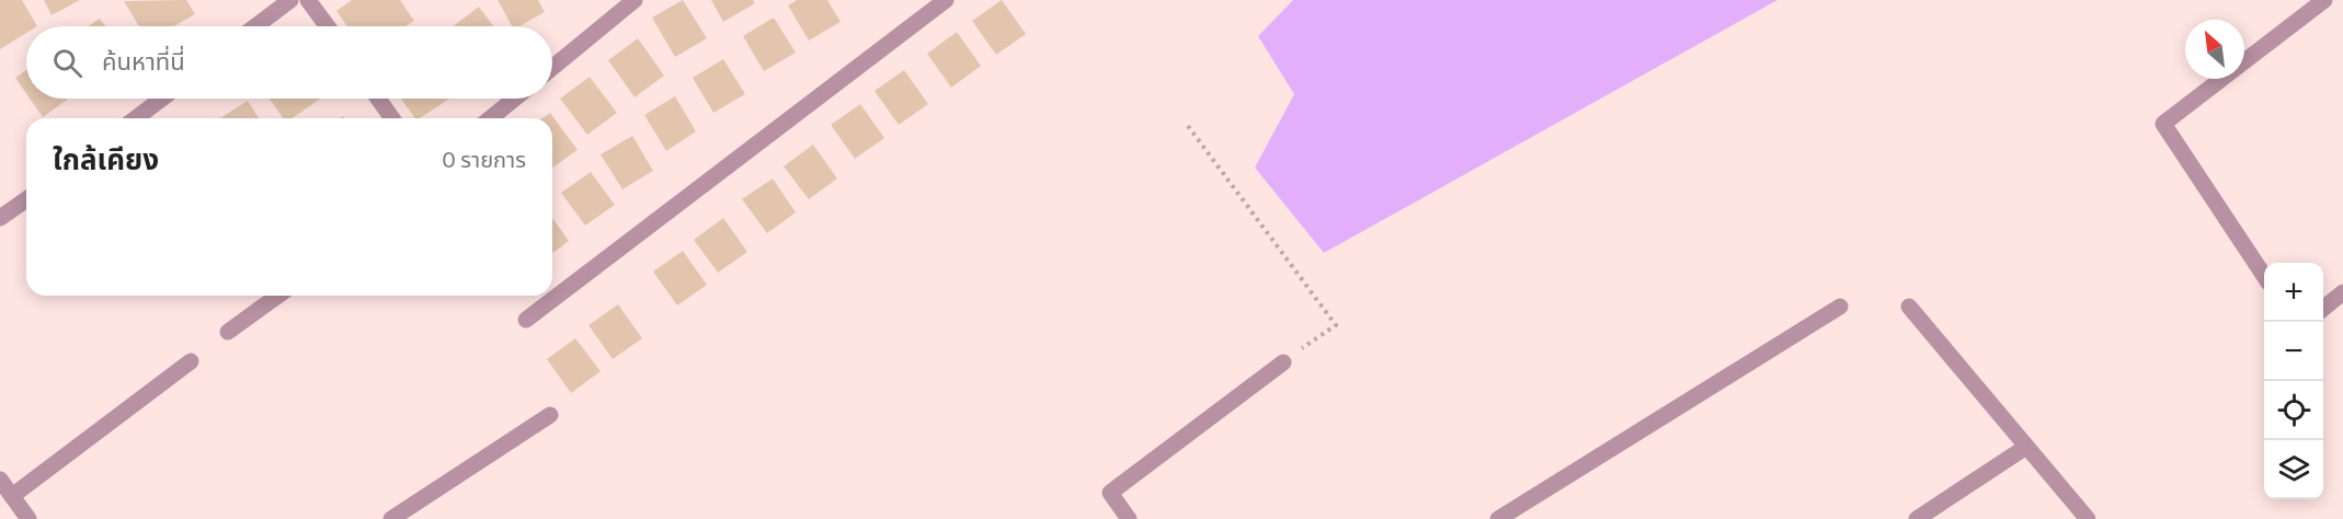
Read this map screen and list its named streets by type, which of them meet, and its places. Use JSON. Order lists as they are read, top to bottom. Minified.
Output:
{"north":"top left","page":{"search":"ค้นหาที่นี่","heading":["ใกล้เคียง","0 รายการ"],"map_buttons":["+","−"]}}
